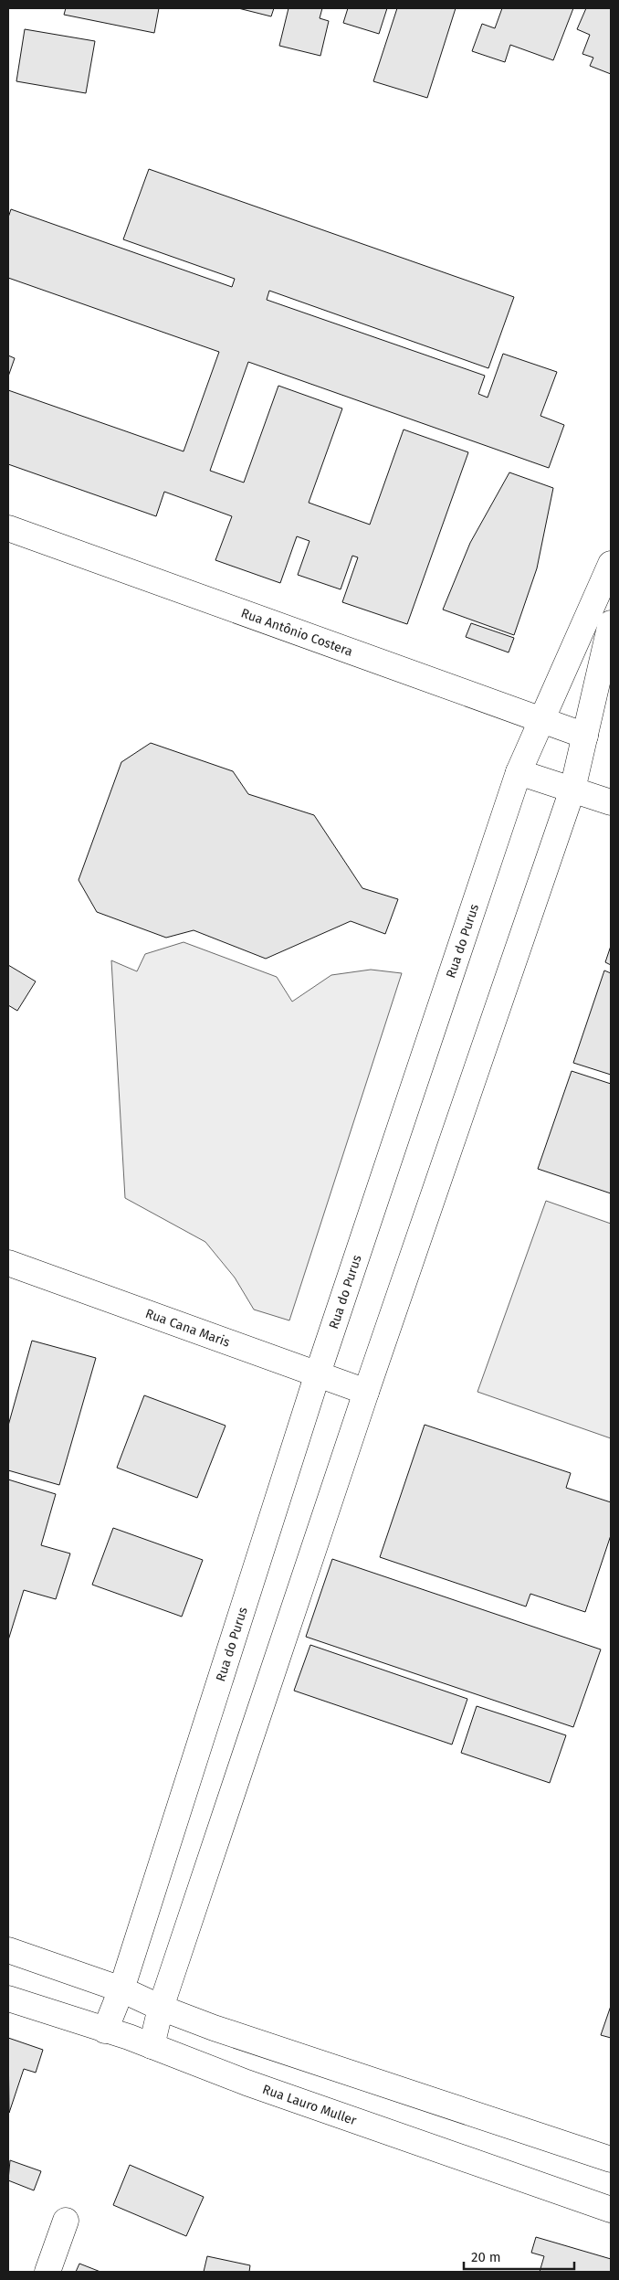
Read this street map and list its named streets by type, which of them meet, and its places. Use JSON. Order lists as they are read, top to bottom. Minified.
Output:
{"streets":{"street":["Rua Antônio Costera","Rua do Purus","Rua Cana Maris","Rua Lauro Muller"]},"crossings":[["Rua Antônio Costera","Rua do Purus"],["Rua do Purus","Rua Cana Maris"],["Rua do Purus","Rua Lauro Muller"]],"scale_bar":"20 m"}
